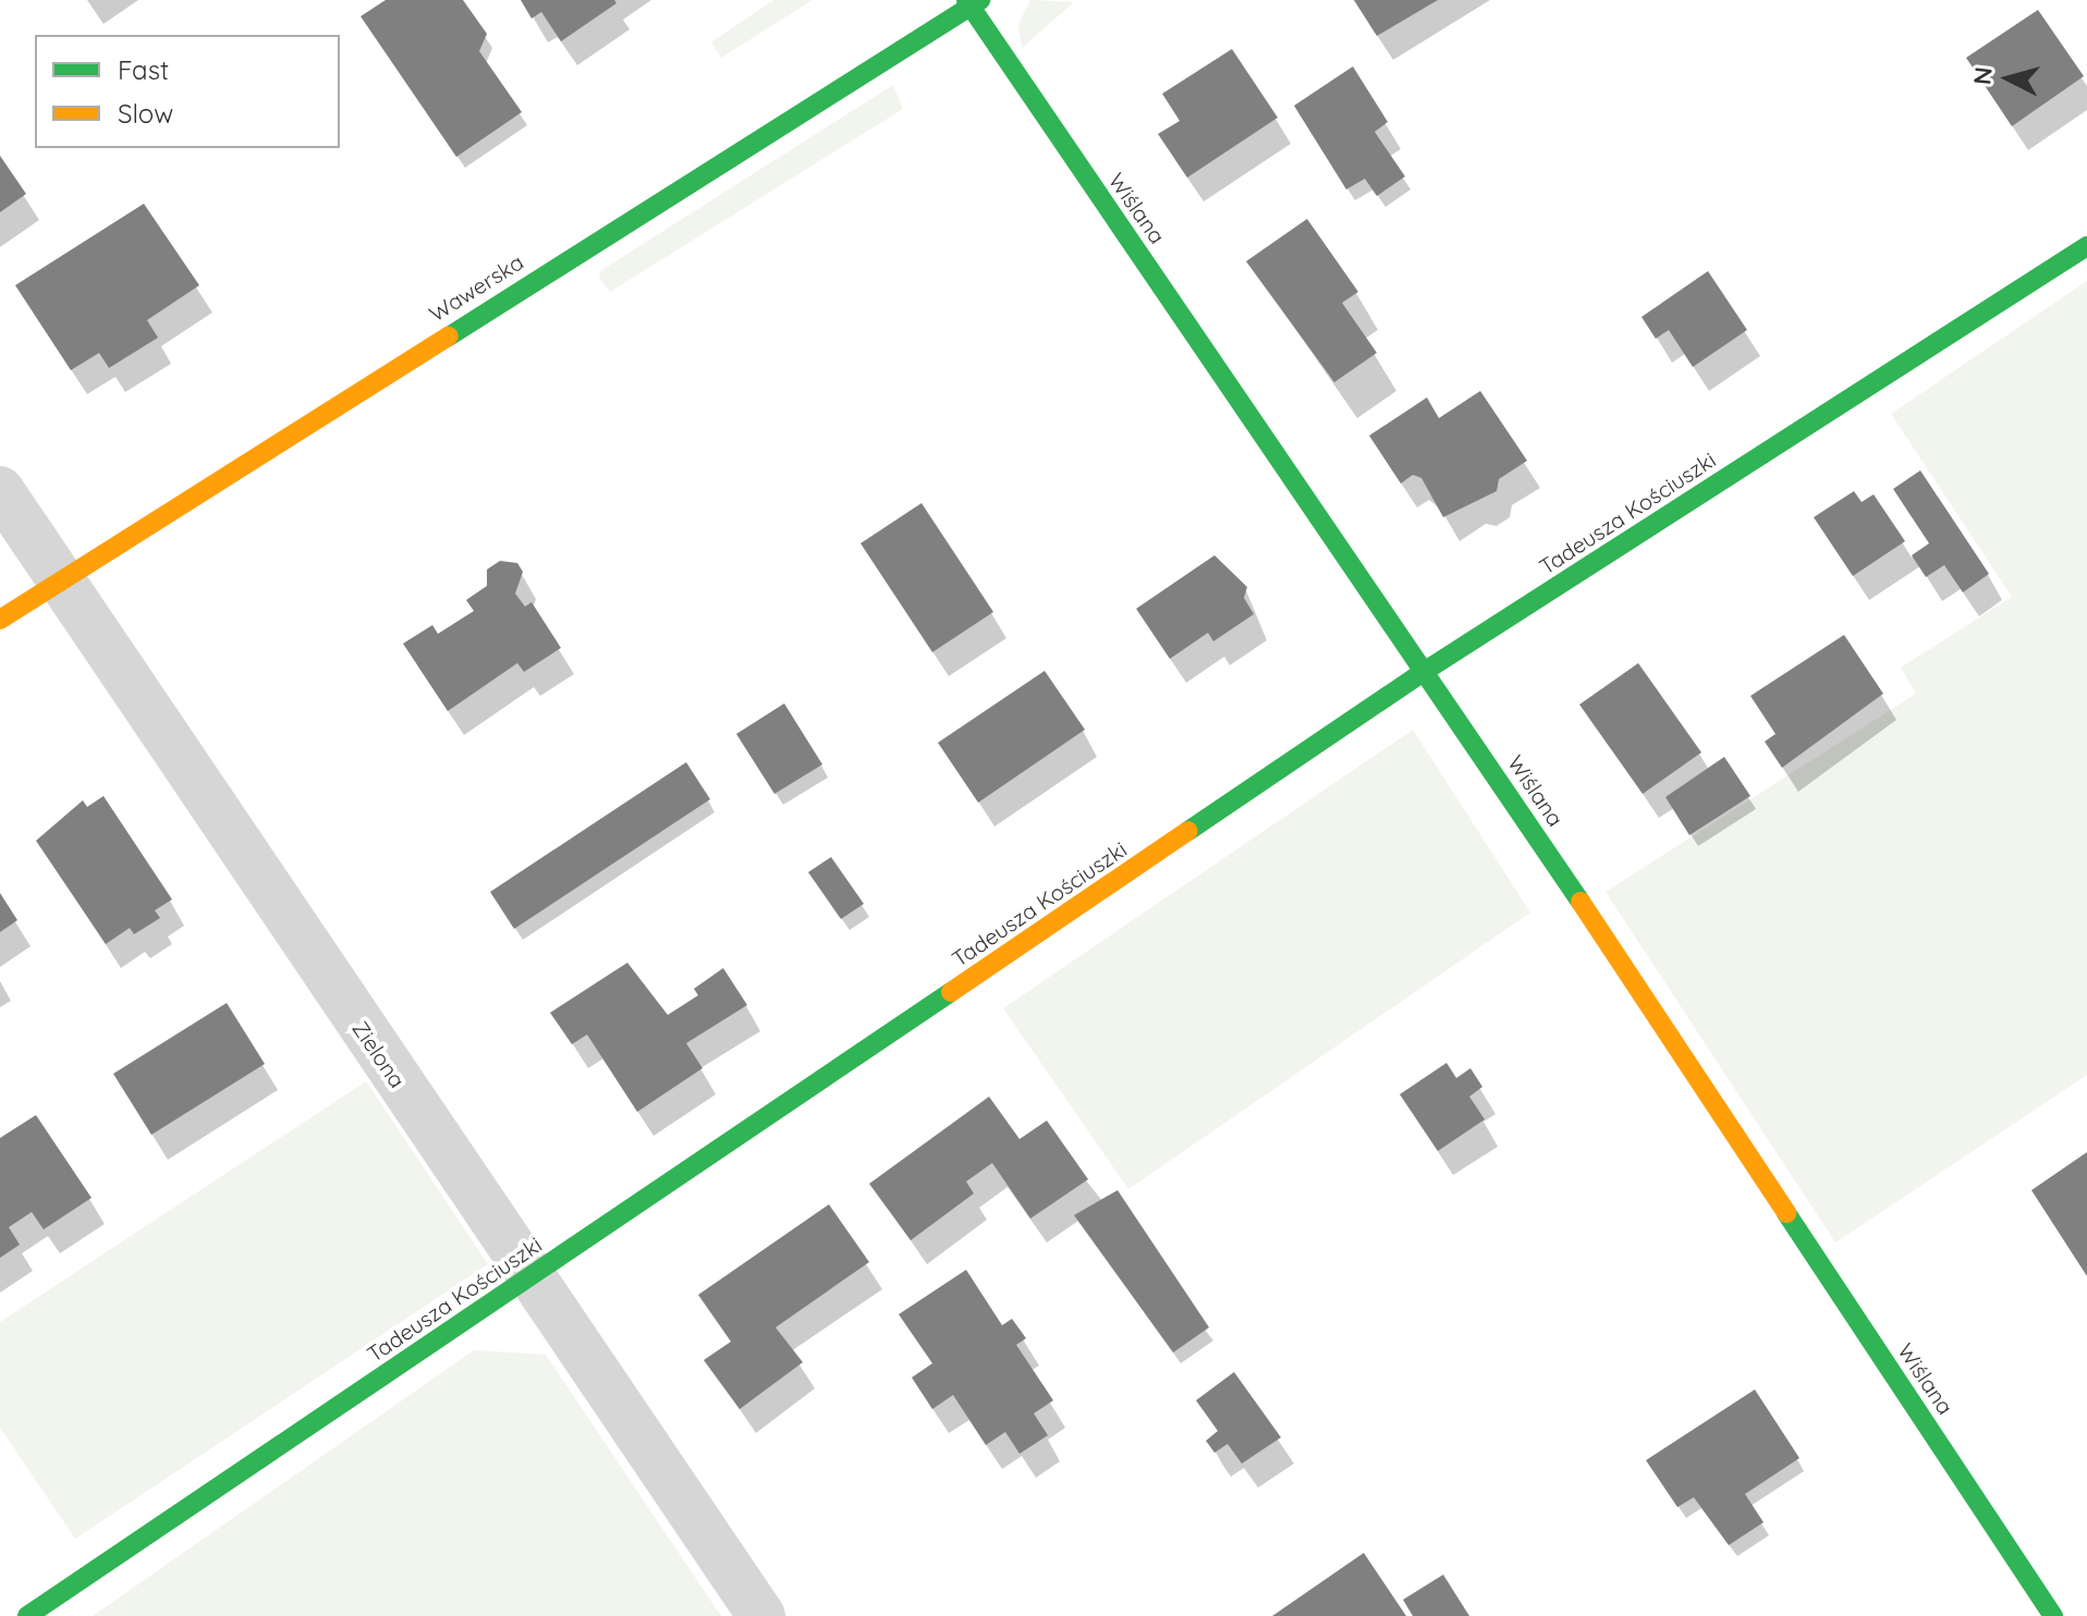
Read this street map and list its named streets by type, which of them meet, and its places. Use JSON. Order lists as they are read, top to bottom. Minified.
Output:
{"streets":{"street":["Wiślana","Wawerska","Tadeusza Kościuszki","Zielona"]},"crossings":[["Wiślana","Wawerska"],["Wiślana","Tadeusza Kościuszki"],["Wawerska","Zielona"],["Tadeusza Kościuszki","Zielona"]],"legend":["Fast","Slow"],"north":"left"}
